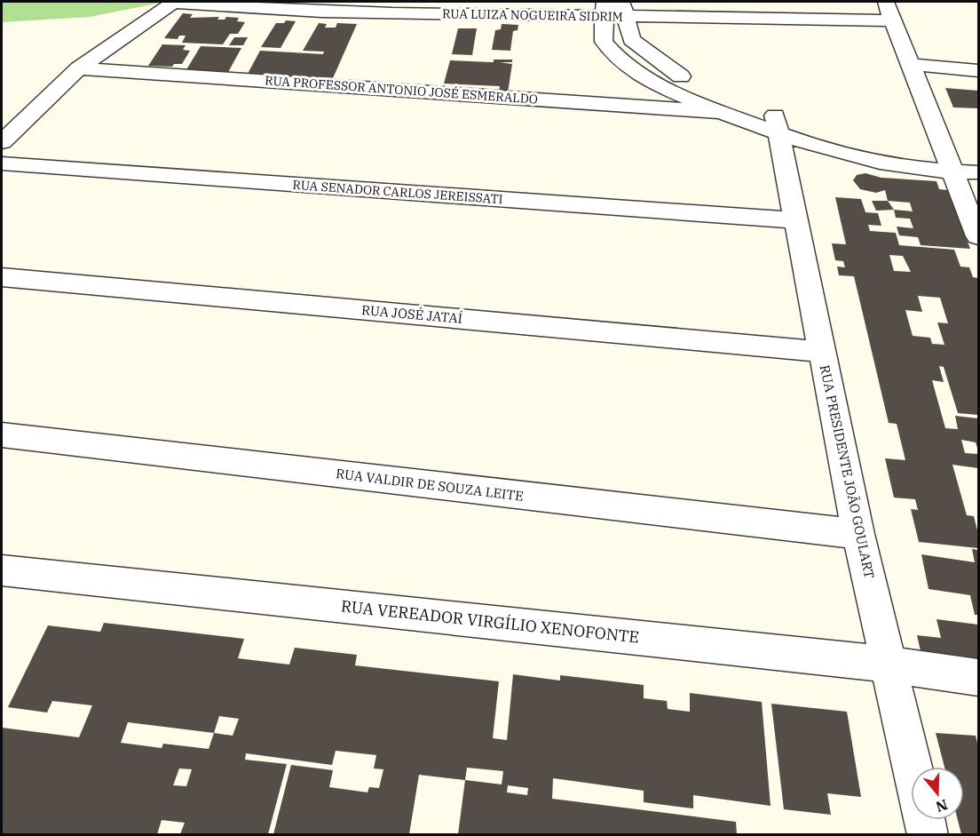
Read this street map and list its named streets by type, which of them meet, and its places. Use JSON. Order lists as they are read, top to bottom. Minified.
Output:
{"streets":{"street":["RUA LUIZA NOGUEIRA SIDRIM","RUA PROFESSOR ANTONIO JOSÉ ESMERALDO","RUA SENADOR CARLOS JEREISSATI","RUA JOSÉ JATAÍ","RUA PRESIDENTE JOÃO GOULART","RUA VALDIR DE SOUZA LEITE","RUA VEREADOR VIRGÍLIO XENOFONTE"]},"crossings":[["RUA SENADOR CARLOS JEREISSATI","RUA PRESIDENTE JOÃO GOULART"],["RUA JOSÉ JATAÍ","RUA PRESIDENTE JOÃO GOULART"],["RUA PRESIDENTE JOÃO GOULART","RUA VALDIR DE SOUZA LEITE"],["RUA PRESIDENTE JOÃO GOULART","RUA VEREADOR VIRGÍLIO XENOFONTE"]],"north":"bottom"}
